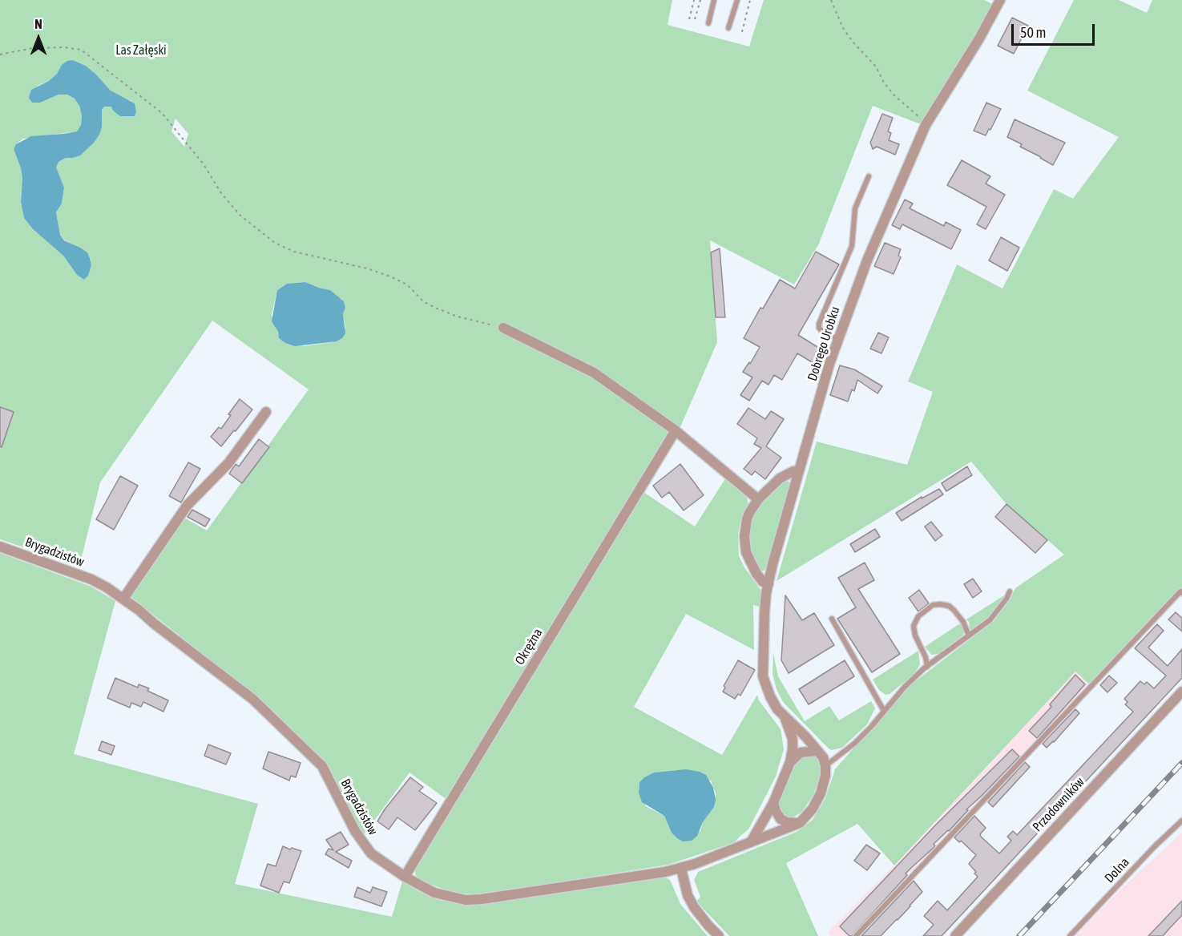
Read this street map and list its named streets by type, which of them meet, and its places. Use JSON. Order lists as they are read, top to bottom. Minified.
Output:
{"streets":{"street":["Dobrego Urobku","Brygadzistów","Okrężna","Przodowników"],"lane":["Dolna"]},"crossings":[["Brygadzistów","Okrężna"]],"parks":["Las Załęski"],"scale_bar":"50 m","north":"top"}
